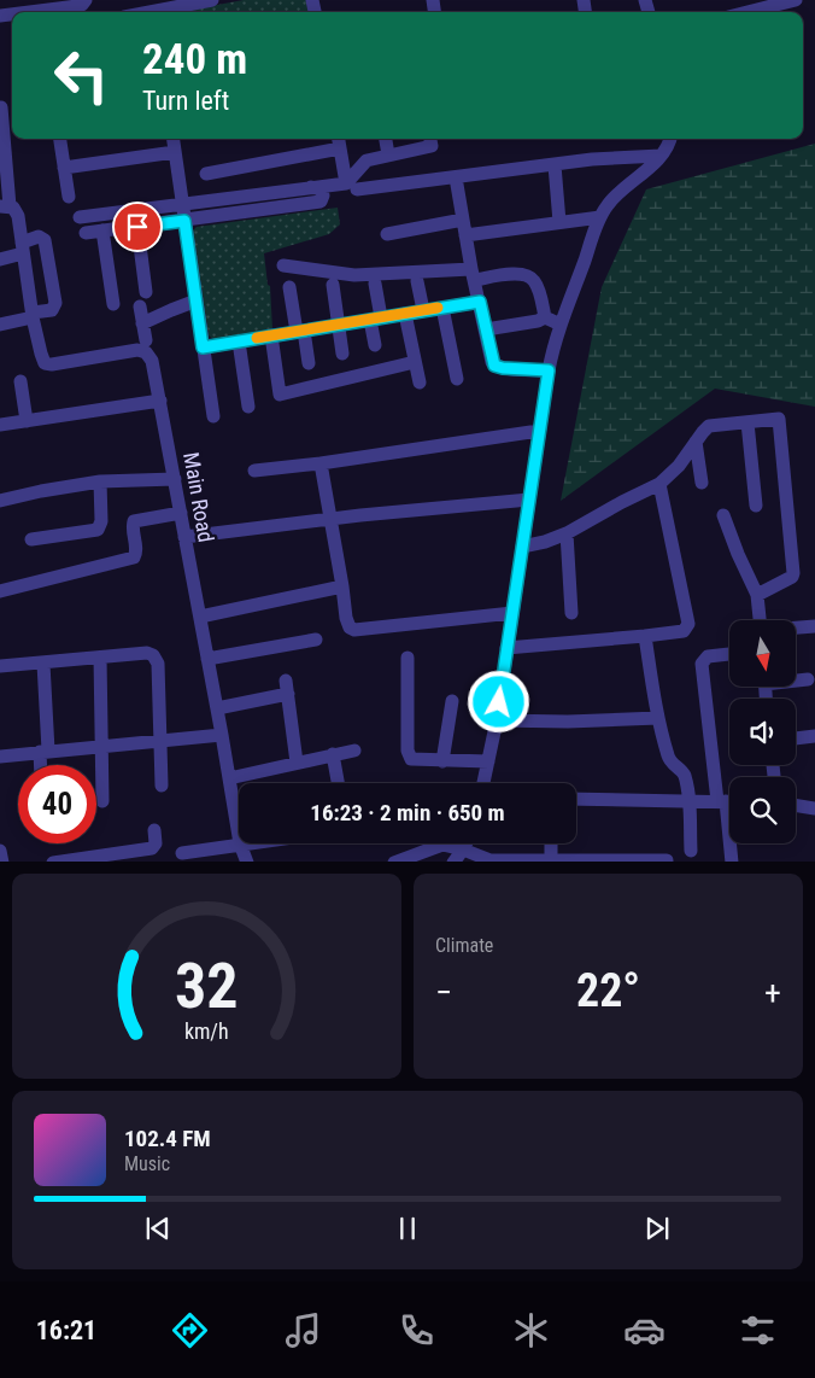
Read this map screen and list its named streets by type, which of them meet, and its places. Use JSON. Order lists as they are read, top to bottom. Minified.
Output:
{"streets":{"street":["Main Road"]},"north":"bottom","page":{"turn":["240 m","Turn left"],"limit":"40","trip":"16:23 · 2 min · 650 m","tile":"Climate","heat":["−","22°","+"],"song":["102.4 FM","Music"],"tabs":"16:21","gauge":["32","km/h"]}}
